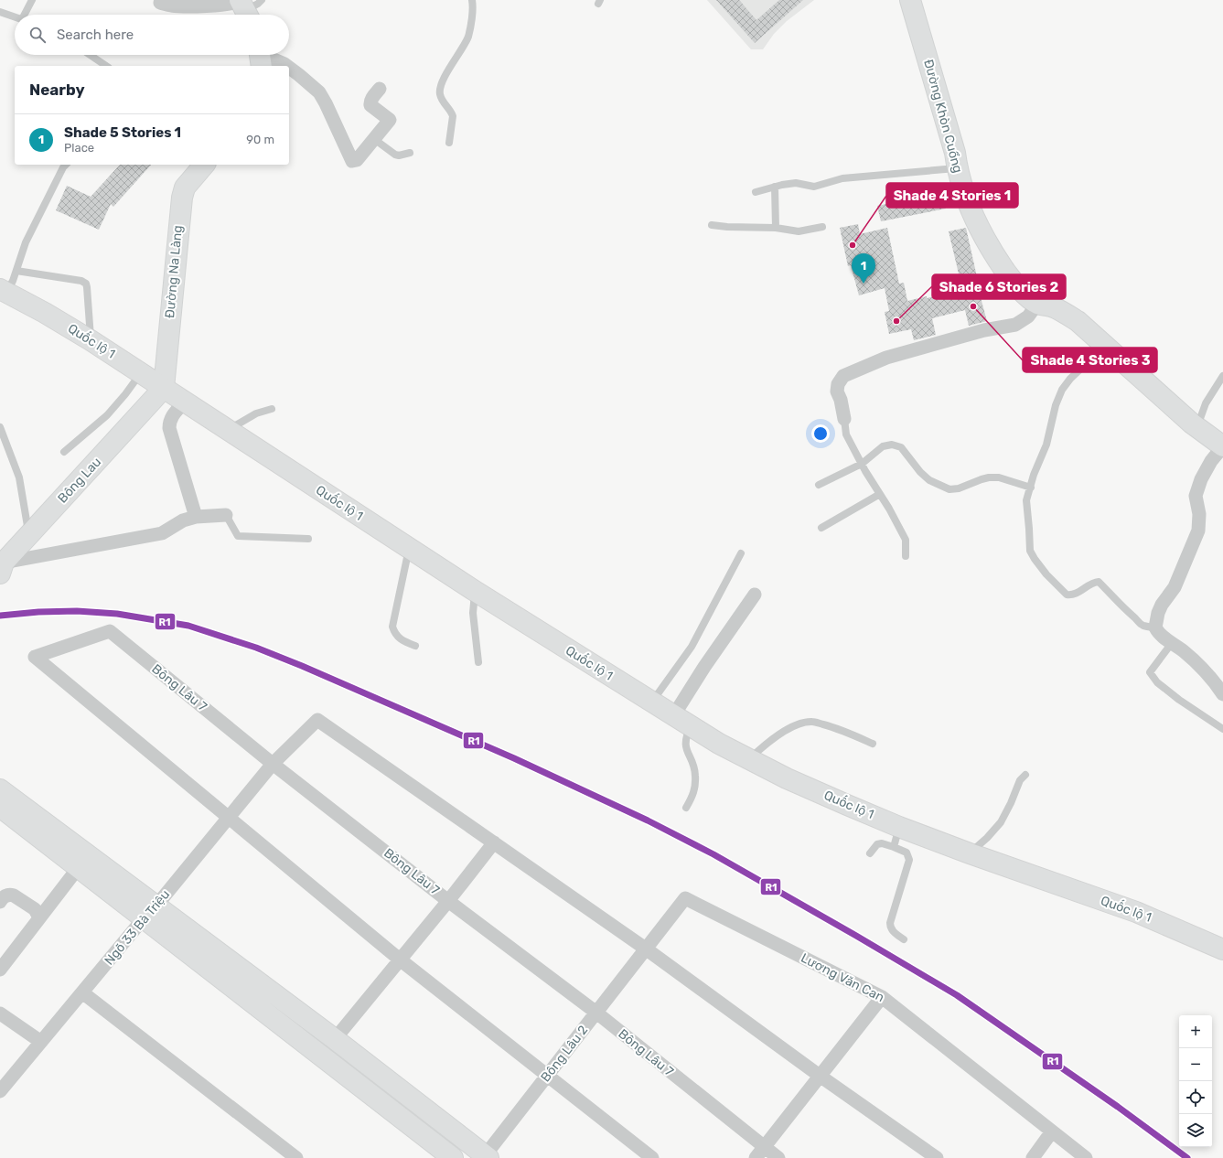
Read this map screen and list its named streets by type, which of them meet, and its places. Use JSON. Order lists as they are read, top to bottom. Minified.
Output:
{"streets":{"main road":["Đường Khòn Cuổng","Đường Na Làng","Quốc lộ 1","Bông Lau"],"street":["Bông Lâu 7","Ngõ 33 Bà Triệu","Lương Văn Can","Bông Lâu 2"]},"crossings":[["Đường Na Làng","Quốc lộ 1"],["Đường Na Làng","Bông Lau"],["Quốc lộ 1","Bông Lau"],["Bông Lâu 7","Ngõ 33 Bà Triệu"],["Bông Lâu 7","Bông Lâu 2"],["Lương Văn Can","Bông Lâu 2"]],"places":["Shade 4 Stories 1","Shade 4 Stories 3","Shade 6 Stories 2"],"lines":["transit line R1"],"page":{"search":"Search here","heading":"Nearby","list":[{"mark":"1","name":"Shade 5 Stories 1","note":"Place","value":"90 m"}],"pins":"1","map_buttons":["+","−"]}}
